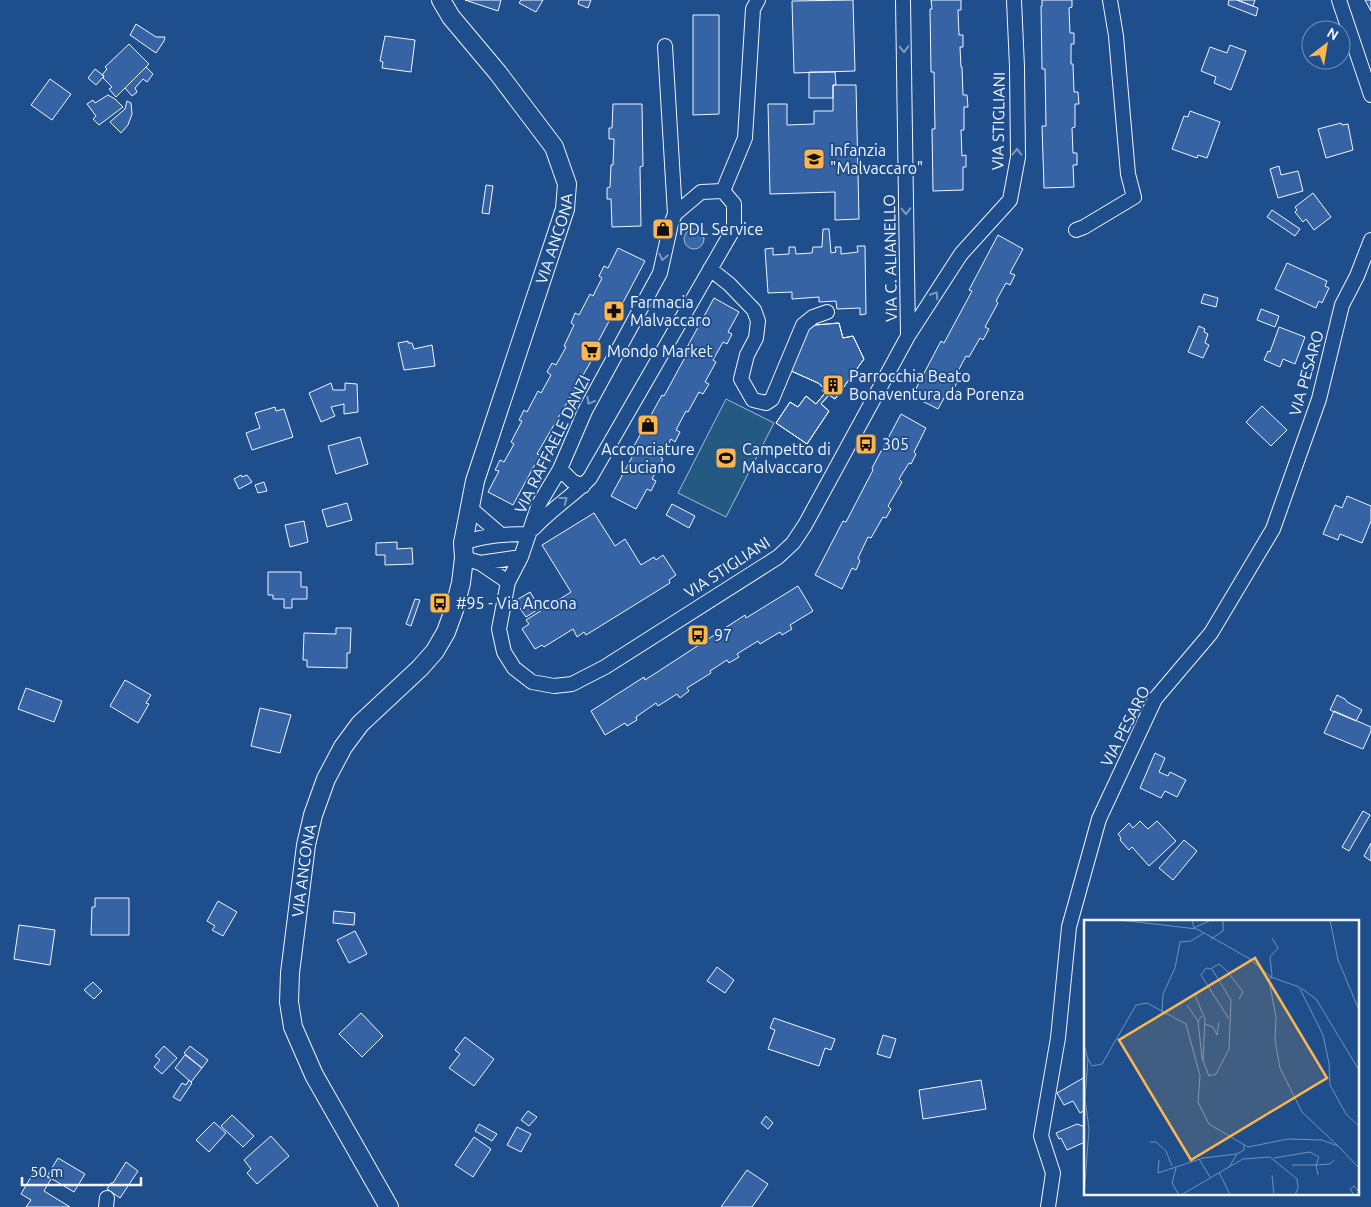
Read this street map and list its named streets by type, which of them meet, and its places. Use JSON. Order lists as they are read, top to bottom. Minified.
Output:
{"streets":{"street":["VIA STIGLIANI","VIA ANCONA","VIA C. ALIANELLO","VIA PESARO","VIA RAFFAELE DANZI"]},"crossings":[["VIA STIGLIANI","VIA C. ALIANELLO"],["VIA STIGLIANI","VIA RAFFAELE DANZI"]],"one_way":["VIA C. ALIANELLO"],"places":{"school or university":["Infanzia \"Malvaccaro\""],"shop":["PDL Service","Acconciature Luciano"],"pharmacy":["Farmacia Malvaccaro"],"supermarket":["Mondo Market"],"building":["Parrocchia Beato Bonaventura da Porenza"],"bus stop":["305","#95 - Via Ancona","97"],"sports":["Campetto di Malvaccaro"]},"scale_bar":"50 m","north":"top right"}
